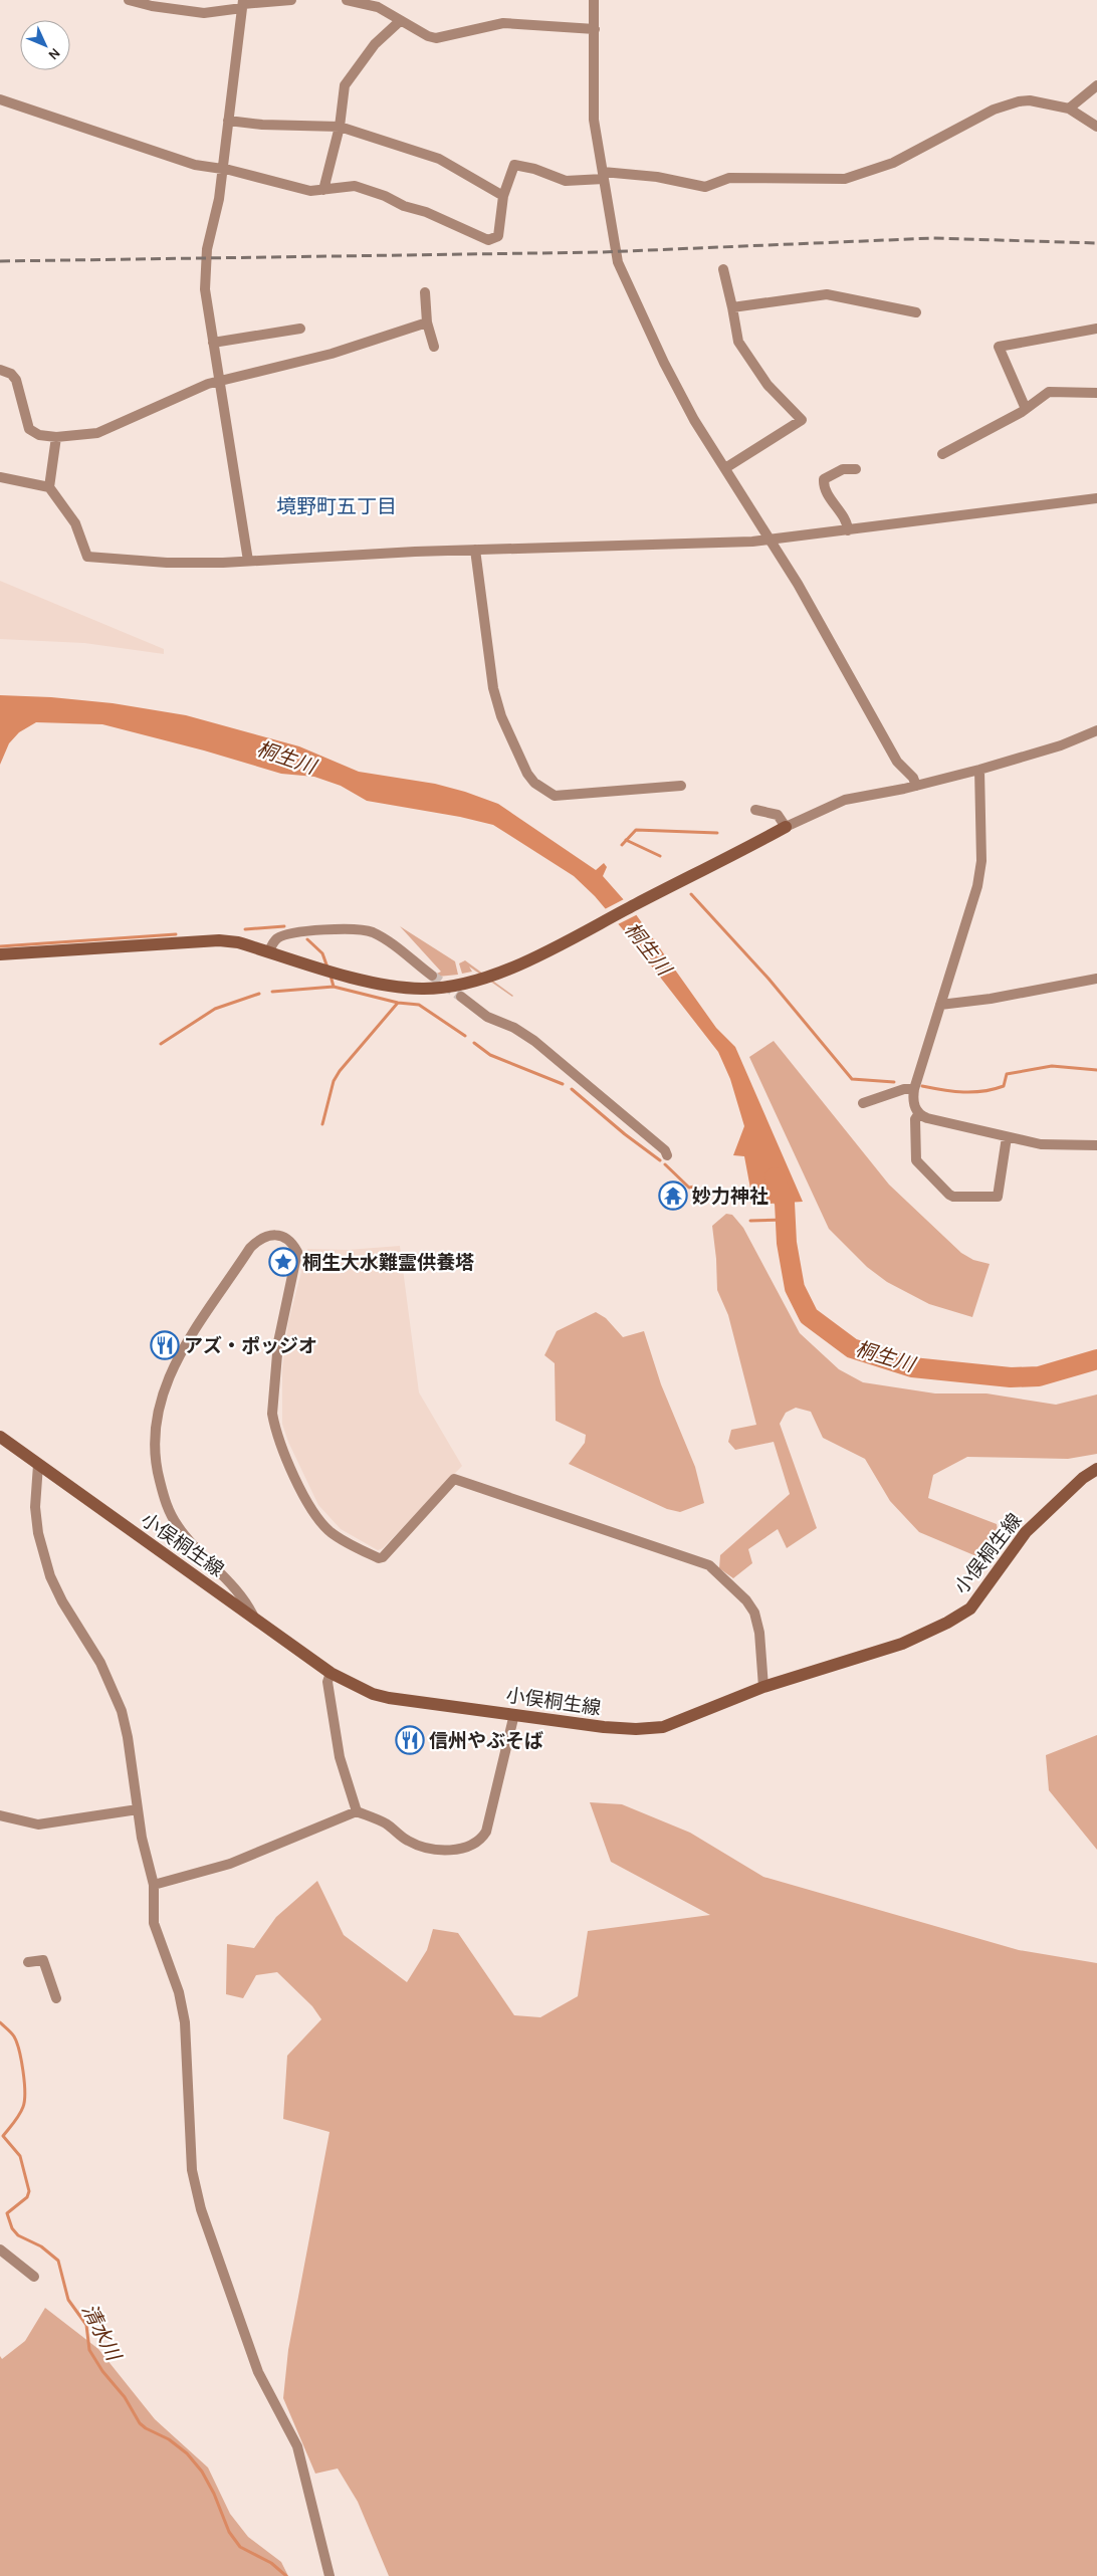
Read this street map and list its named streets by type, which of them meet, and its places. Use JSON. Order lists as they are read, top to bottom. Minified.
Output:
{"streets":{"main road":["小俣桐生線"]},"districts":["境野町五丁目"],"water":["桐生川","清水川"],"places":{"temple":["妙力神社"],"place":["桐生大水難霊供養塔"],"restaurant":["アズ・ポッジオ","信州やぶそば"]},"north":"bottom right"}
